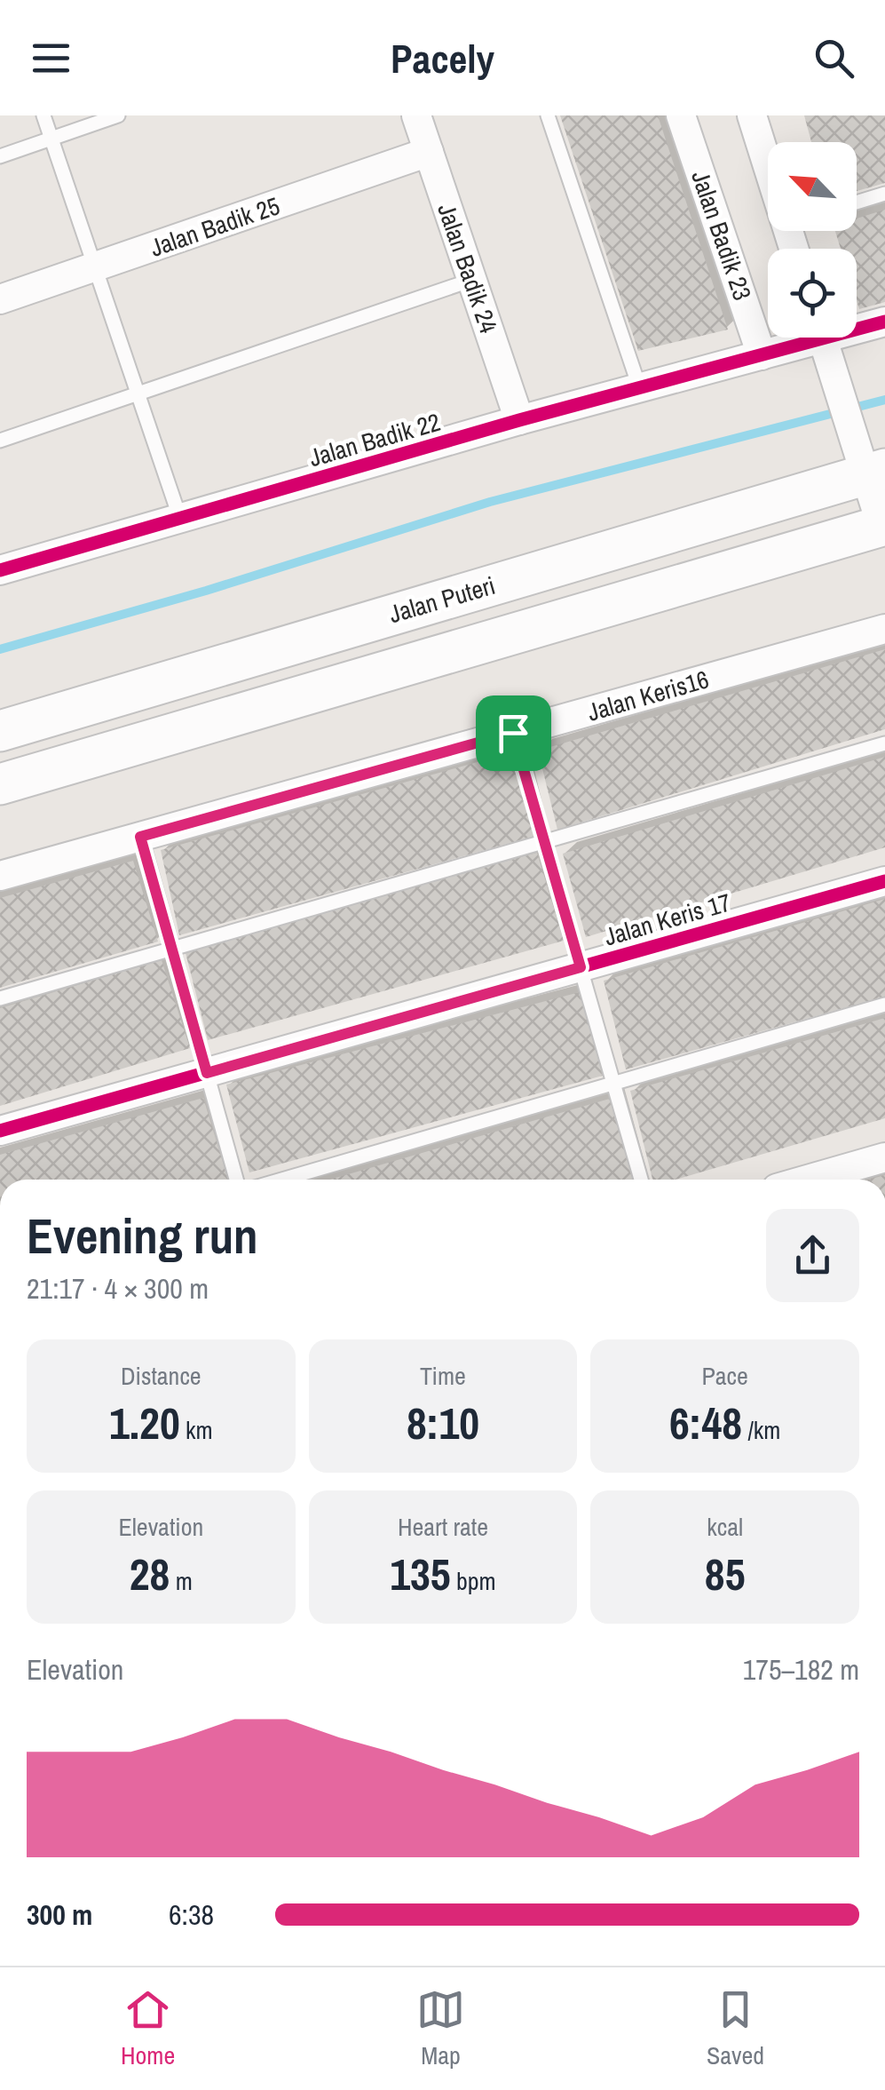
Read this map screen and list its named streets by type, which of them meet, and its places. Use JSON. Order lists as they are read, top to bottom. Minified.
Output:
{"streets":{"main road":["Jalan Puteri"],"street":["Jalan Badik 25","Jalan Badik 23","Jalan Badik 24","Jalan Badik 22","Jalan Keris16","Jalan Keris 17"]},"crossings":[["Jalan Badik 25","Jalan Badik 24"],["Jalan Badik 23","Jalan Badik 22"],["Jalan Badik 24","Jalan Badik 22"]],"north":"top left","page":{"header":"Pacely","heading":["Evening run","21:17 · 4 × 300 m"],"stats":[["Distance","1.20 km"],["Time","8:10"],["Pace","6:48 /km"],["Elevation","28 m"],["Heart rate","135 bpm"],["kcal","85"]],"chart":["Elevation","175–182 m"],"list":[{"name":"300 m","note":"6:38"}],"tabs":["Home","Map","Saved"]}}
